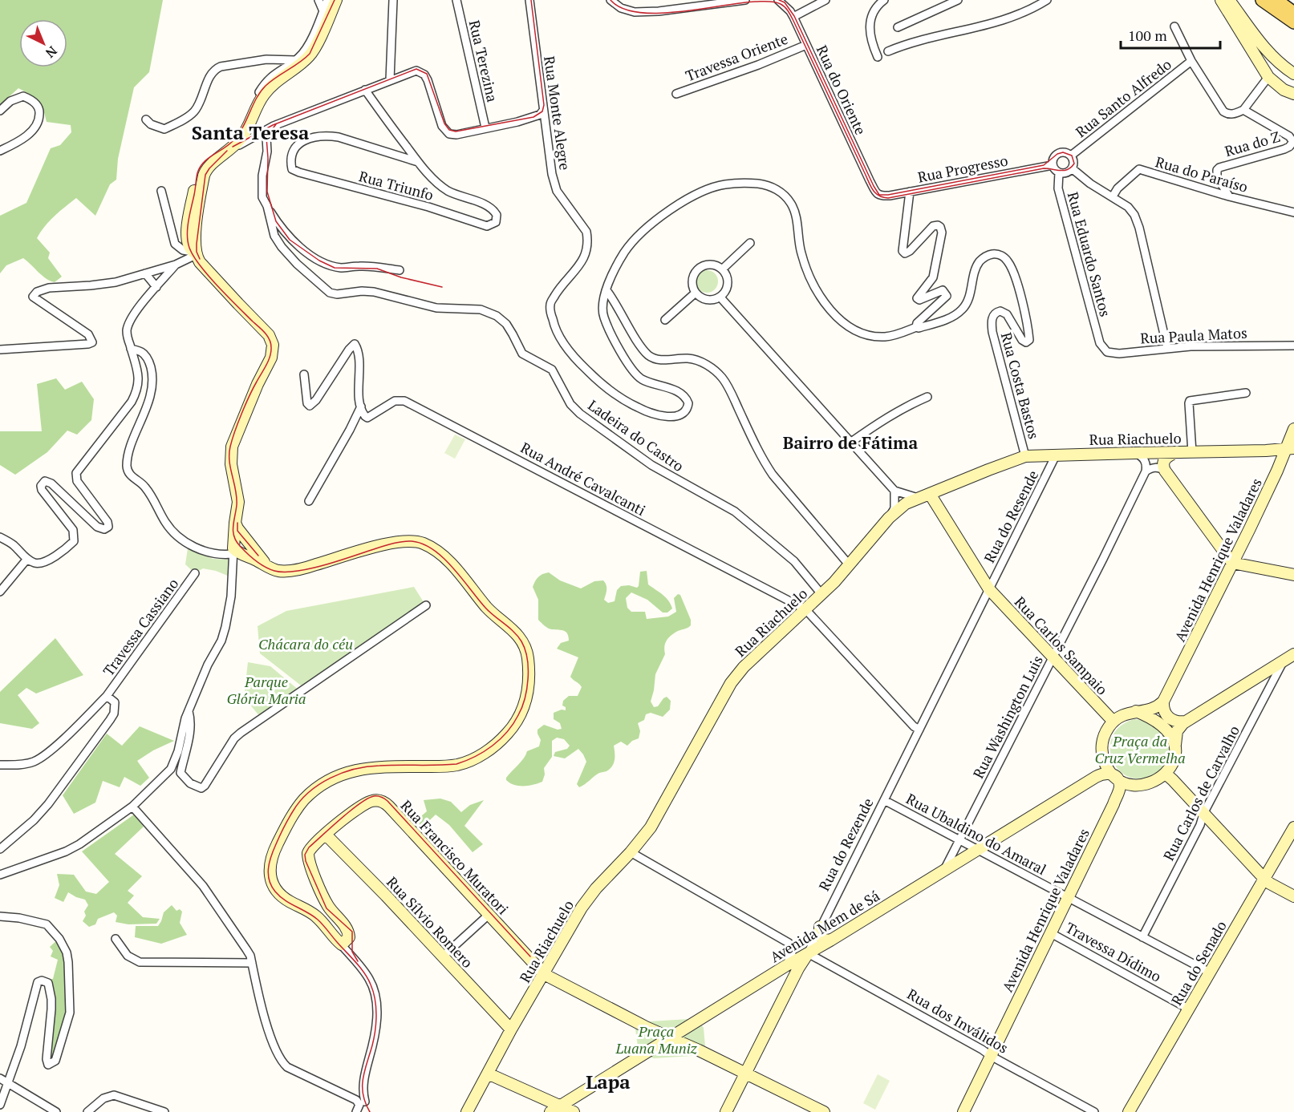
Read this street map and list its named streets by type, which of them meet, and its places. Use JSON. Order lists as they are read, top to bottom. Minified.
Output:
{"streets":{"street":["Travessa Oriente","Rua Terezina","Rua do Oriente","Rua Santo Alfredo","Rua Monte Alegre","Rua do Z","Rua Progresso","Rua do Paraíso","Rua Triunfo","Rua Eduardo Santos","Rua Paula Matos","Rua Costa Bastos","Ladeira do Castro","Rua Riachuelo","Rua André Cavalcanti","Rua do Resende","Avenida Henrique Valadares","Travessa Cassiano","Rua Carlos Sampaio","Rua Washington Luis","Rua Carlos de Carvalho","Rua Ubaldino do Amaral","Rua do Rezende","Rua Francisco Muratori","Rua Sílvio Romero","Avenida Mem de Sá","Travessa Dídimo","Rua do Senado","Rua dos Inválidos"]},"crossings":[["Travessa Oriente","Rua do Oriente"],["Rua do Oriente","Rua Progresso"],["Rua Santo Alfredo","Rua Progresso"],["Rua Santo Alfredo","Rua Eduardo Santos"],["Rua do Z","Rua do Paraíso"],["Rua Progresso","Rua Eduardo Santos"],["Rua Eduardo Santos","Rua Paula Matos"],["Rua Costa Bastos","Rua Riachuelo"],["Ladeira do Castro","Rua Riachuelo"],["Rua Riachuelo","Rua André Cavalcanti"],["Rua Riachuelo","Rua do Resende"],["Rua Riachuelo","Avenida Henrique Valadares"],["Rua Riachuelo","Rua Carlos Sampaio"],["Rua Riachuelo","Rua Francisco Muratori"],["Rua Riachuelo","Rua Sílvio Romero"],["Rua André Cavalcanti","Rua do Rezende"],["Rua do Resende","Rua Carlos Sampaio"],["Rua do Resende","Rua do Rezende"],["Avenida Henrique Valadares","Rua Carlos Sampaio"],["Avenida Henrique Valadares","Rua Ubaldino do Amaral"],["Avenida Henrique Valadares","Avenida Mem de Sá"],["Avenida Henrique Valadares","Travessa Dídimo"],["Avenida Henrique Valadares","Rua dos Inválidos"],["Rua Carlos Sampaio","Rua Washington Luis"],["Rua Carlos Sampaio","Rua do Rezende"],["Rua Carlos Sampaio","Avenida Mem de Sá"],["Rua Washington Luis","Rua Ubaldino do Amaral"],["Rua Washington Luis","Avenida Mem de Sá"],["Rua Carlos de Carvalho","Rua Ubaldino do Amaral"],["Rua Ubaldino do Amaral","Rua do Rezende"],["Rua Ubaldino do Amaral","Avenida Mem de Sá"],["Rua Ubaldino do Amaral","Rua do Senado"],["Rua do Rezende","Avenida Mem de Sá"],["Rua do Rezende","Rua dos Inválidos"],["Rua Francisco Muratori","Rua Sílvio Romero"],["Avenida Mem de Sá","Rua dos Inválidos"],["Travessa Dídimo","Rua do Senado"]],"districts":["Santa Teresa","Bairro de Fátima","Lapa"],"parks":["Chácara do céu","Parque Glória Maria","Praça da Cruz Vermelha","Praça Luana Muniz"],"scale_bar":"100 m","north":"bottom right"}
